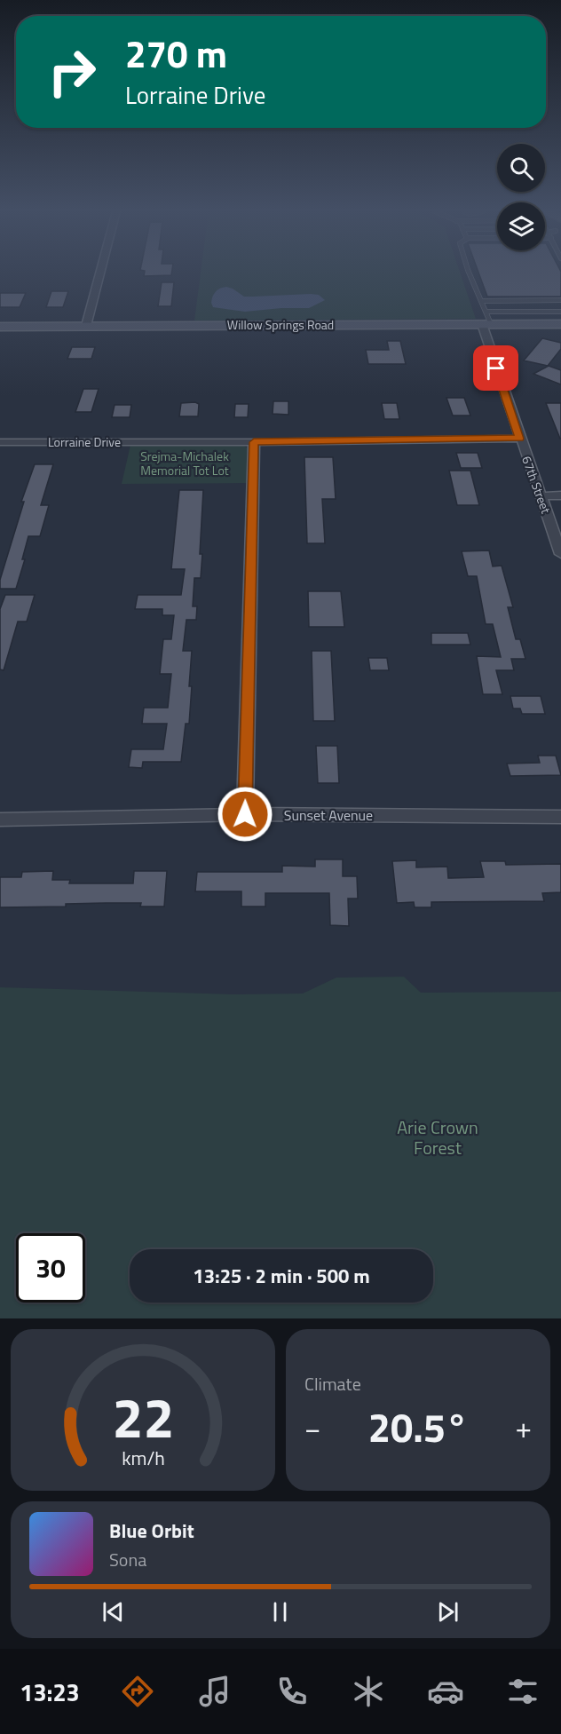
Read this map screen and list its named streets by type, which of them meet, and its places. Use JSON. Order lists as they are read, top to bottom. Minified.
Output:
{"streets":{"main road":["Willow Springs Road"],"street":["Lorraine Drive","67th Street","Sunset Avenue"]},"crossings":[["Willow Springs Road","67th Street"],["Lorraine Drive","67th Street"]],"parks":["Srejma-Michalek Memorial Tot Lot","Arie Crown Forest"],"page":{"turn":["270 m","Lorraine Drive"],"limit":"30","trip":"13:25 · 2 min · 500 m","tile":"Climate","heat":["−","20.5°","+"],"song":["Blue Orbit","Sona"],"tabs":"13:23","gauge":["22","km/h"]}}
